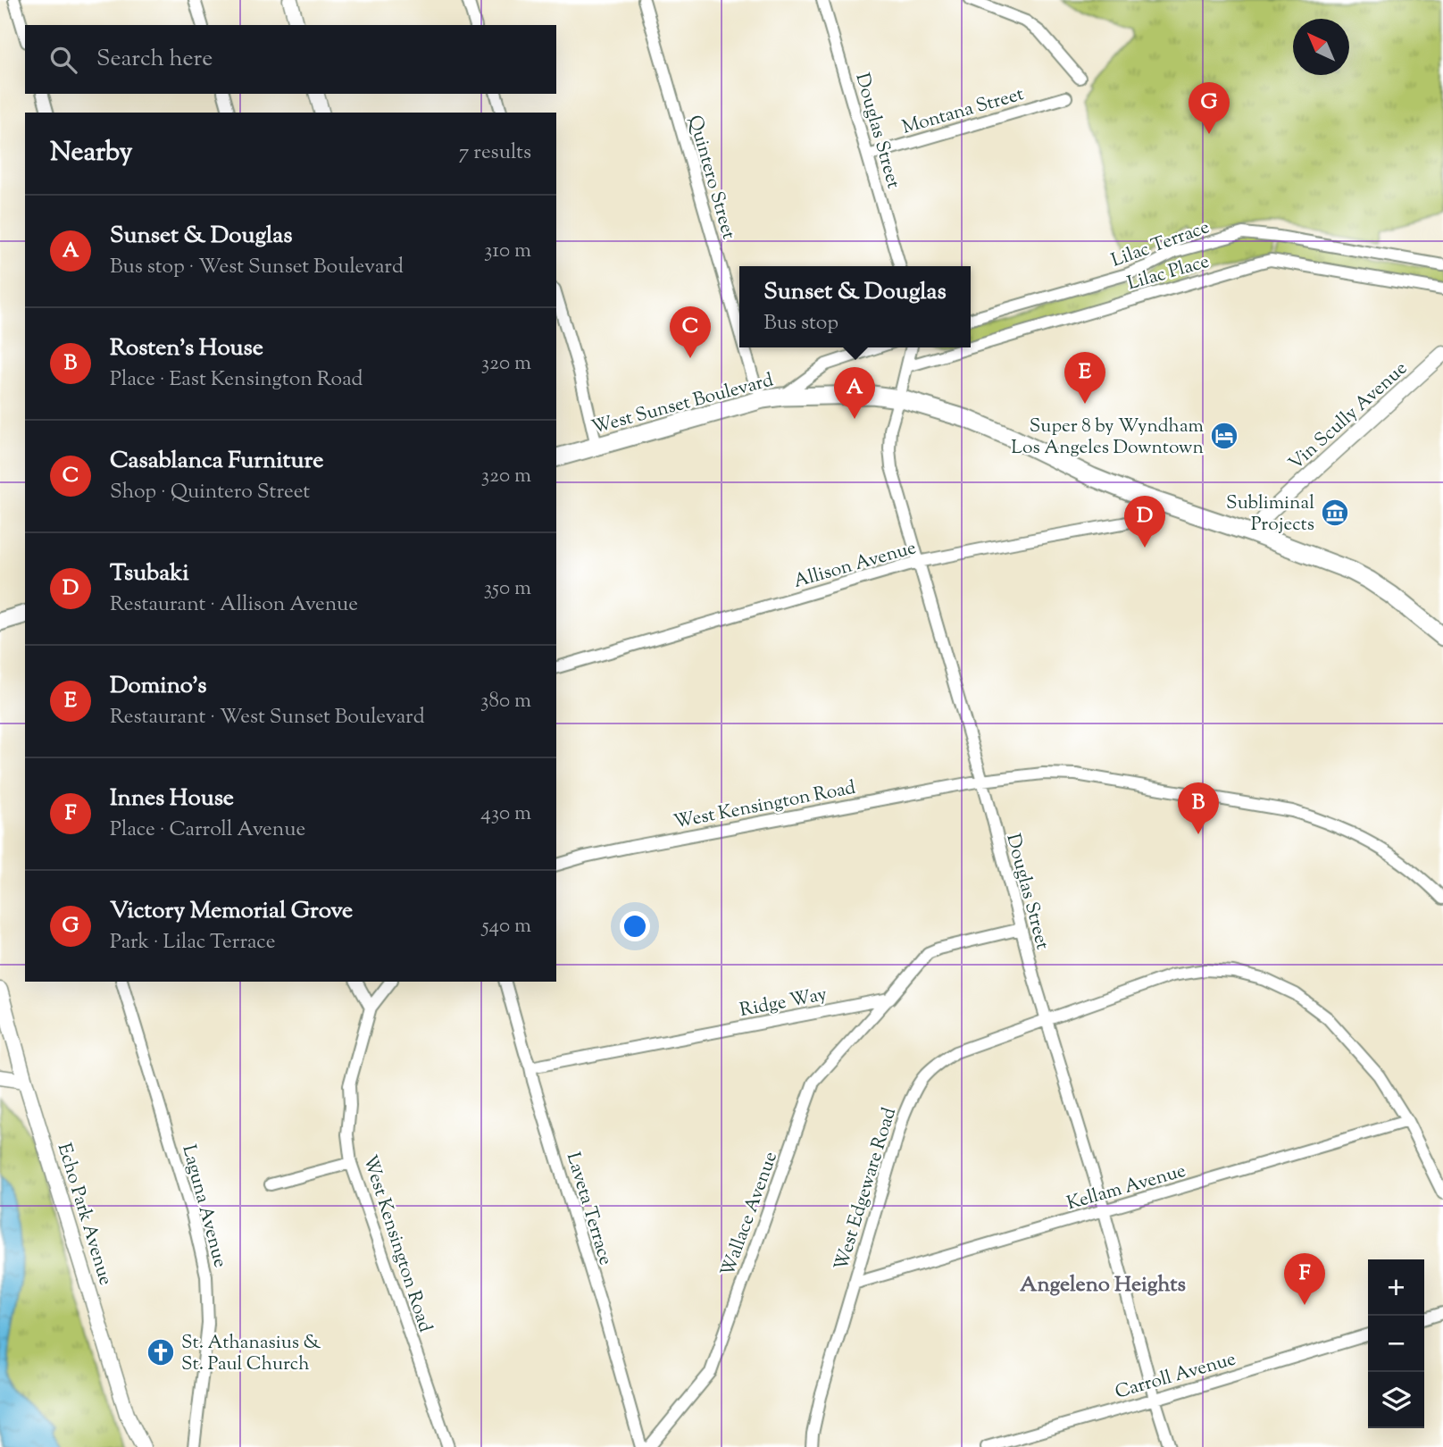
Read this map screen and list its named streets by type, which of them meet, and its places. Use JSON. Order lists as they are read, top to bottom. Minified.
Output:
{"streets":{"main road":["West Sunset Boulevard"],"street":["Montana Street","Douglas Street","Quintero Street","Lilac Terrace","Lilac Place","Vin Scully Avenue","Allison Avenue","West Kensington Road","Ridge Way","Kellam Avenue","West Edgeware Road","Laguna Avenue","Laveta Terrace","Echo Park Avenue","Wallace Avenue","Carroll Avenue"]},"crossings":[["Montana Street","Douglas Street"],["Douglas Street","Lilac Place"],["Douglas Street","West Sunset Boulevard"],["Douglas Street","Allison Avenue"],["Douglas Street","West Kensington Road"],["Douglas Street","Kellam Avenue"],["Douglas Street","West Edgeware Road"],["Douglas Street","Carroll Avenue"],["Quintero Street","West Sunset Boulevard"],["West Sunset Boulevard","Vin Scully Avenue"],["West Sunset Boulevard","Allison Avenue"],["Ridge Way","Laveta Terrace"],["Ridge Way","Wallace Avenue"],["Kellam Avenue","West Edgeware Road"]],"districts":["Angeleno Heights"],"places":{"hotel":["Super 8 by Wyndham Los Angeles Downtown"],"museum":["Subliminal Projects"],"church":["St. Athanasius & St. Paul Church"]},"north":"top left","page":{"search":"Search here","pins":["G","C","E","A","D","B","F"],"heading":["Nearby","7 results"],"list":[{"mark":"A","name":"Sunset & Douglas","note":"Bus stop · West Sunset Boulevard","value":"310 m"},{"mark":"B","name":"Rosten's House","note":"Place · East Kensington Road","value":"320 m"},{"mark":"C","name":"Casablanca Furniture","note":"Shop · Quintero Street","value":"320 m"},{"mark":"D","name":"Tsubaki","note":"Restaurant · Allison Avenue","value":"350 m"},{"mark":"E","name":"Domino's","note":"Restaurant · West Sunset Boulevard","value":"380 m"},{"mark":"F","name":"Innes House","note":"Place · Carroll Avenue","value":"430 m"},{"mark":"G","name":"Victory Memorial Grove","note":"Park · Lilac Terrace","value":"540 m"}],"popup":["Sunset & Douglas","Bus stop"],"map_buttons":["+","−"]}}
